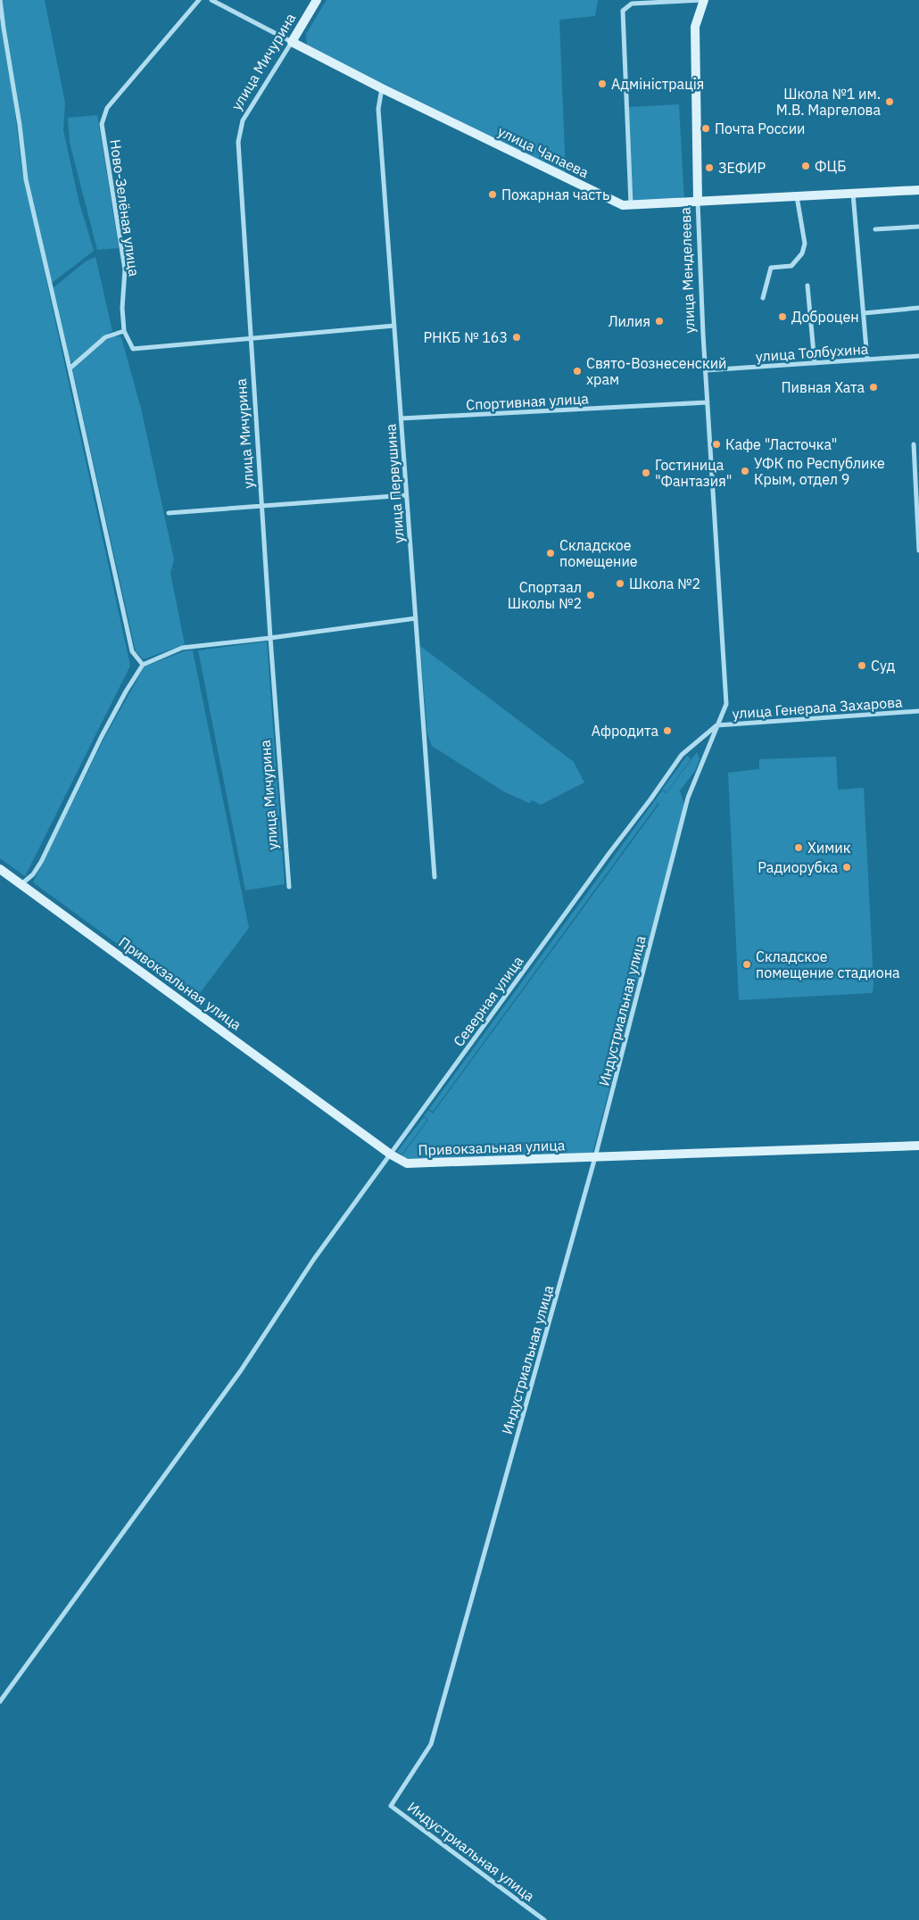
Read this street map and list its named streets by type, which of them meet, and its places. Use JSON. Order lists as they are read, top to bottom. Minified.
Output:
{"streets":{"main road":["улица Мичурина","улица Чапаева","улица Менделеева","Привокзальная улица"],"street":["Ново-Зелёная улица","улица Толбухина","Спортивная улица","улица Первушина","улица Генерала Захарова","Северная улица","Индустриальная улица"]},"crossings":[["улица Мичурина","улица Чапаева"],["улица Мичурина","Ново-Зелёная улица"],["улица Чапаева","улица Менделеева"],["улица Чапаева","улица Первушина"],["Ново-Зелёная улица","улица Первушина"],["улица Менделеева","улица Толбухина"],["улица Менделеева","Спортивная улица"],["улица Менделеева","улица Генерала Захарова"],["улица Менделеева","Северная улица"],["улица Менделеева","Индустриальная улица"],["Спортивная улица","улица Первушина"],["улица Генерала Захарова","Северная улица"],["улица Генерала Захарова","Индустриальная улица"],["Привокзальная улица","Северная улица"],["Привокзальная улица","Индустриальная улица"],["Северная улица","Индустриальная улица"]],"places":["Адміністрація","Школа №1 им. М.В. Маргелова","Почта России","ФЦБ","ЗЕФИР","Пожарная часть","Доброцен","Лилия","РНКБ № 163","Свято-Вознесенский храм","Пивная Хата","Кафе \"Ласточка\"","УФК по Республике Крым, отдел 9","Гостиница \"Фантазия\"","Складское помещение","Школа №2","Спортзал Школы №2","Суд","Афродита","Химик","Радиорубка","Складское помещение стадиона"]}
